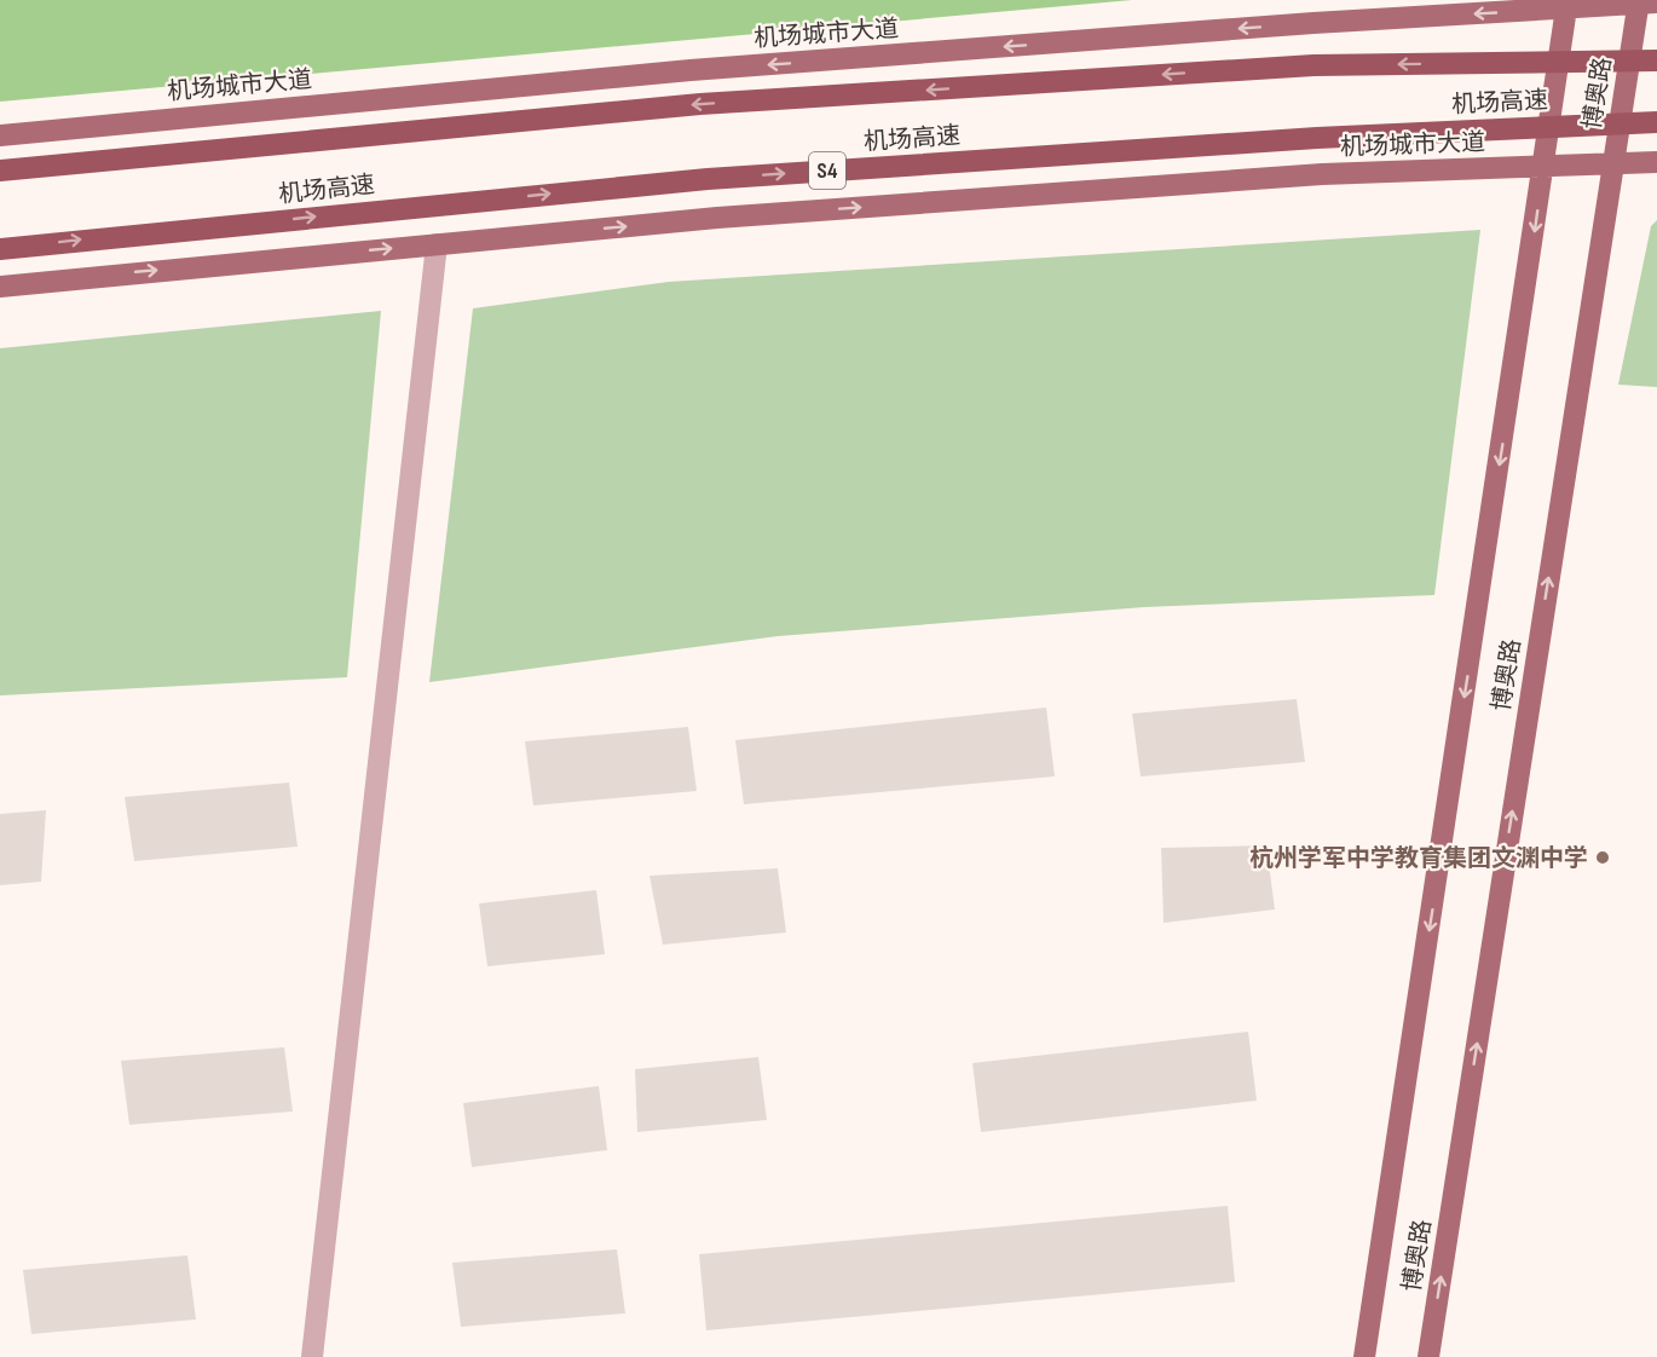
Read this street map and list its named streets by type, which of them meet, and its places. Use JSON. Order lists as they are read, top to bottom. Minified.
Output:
{"streets":{"highway":["机场高速","S4"],"main road":["机场城市大道","博奥路"]},"crossings":[["机场城市大道","博奥路"]],"places":["杭州学军中学教育集团文渊中学"]}
